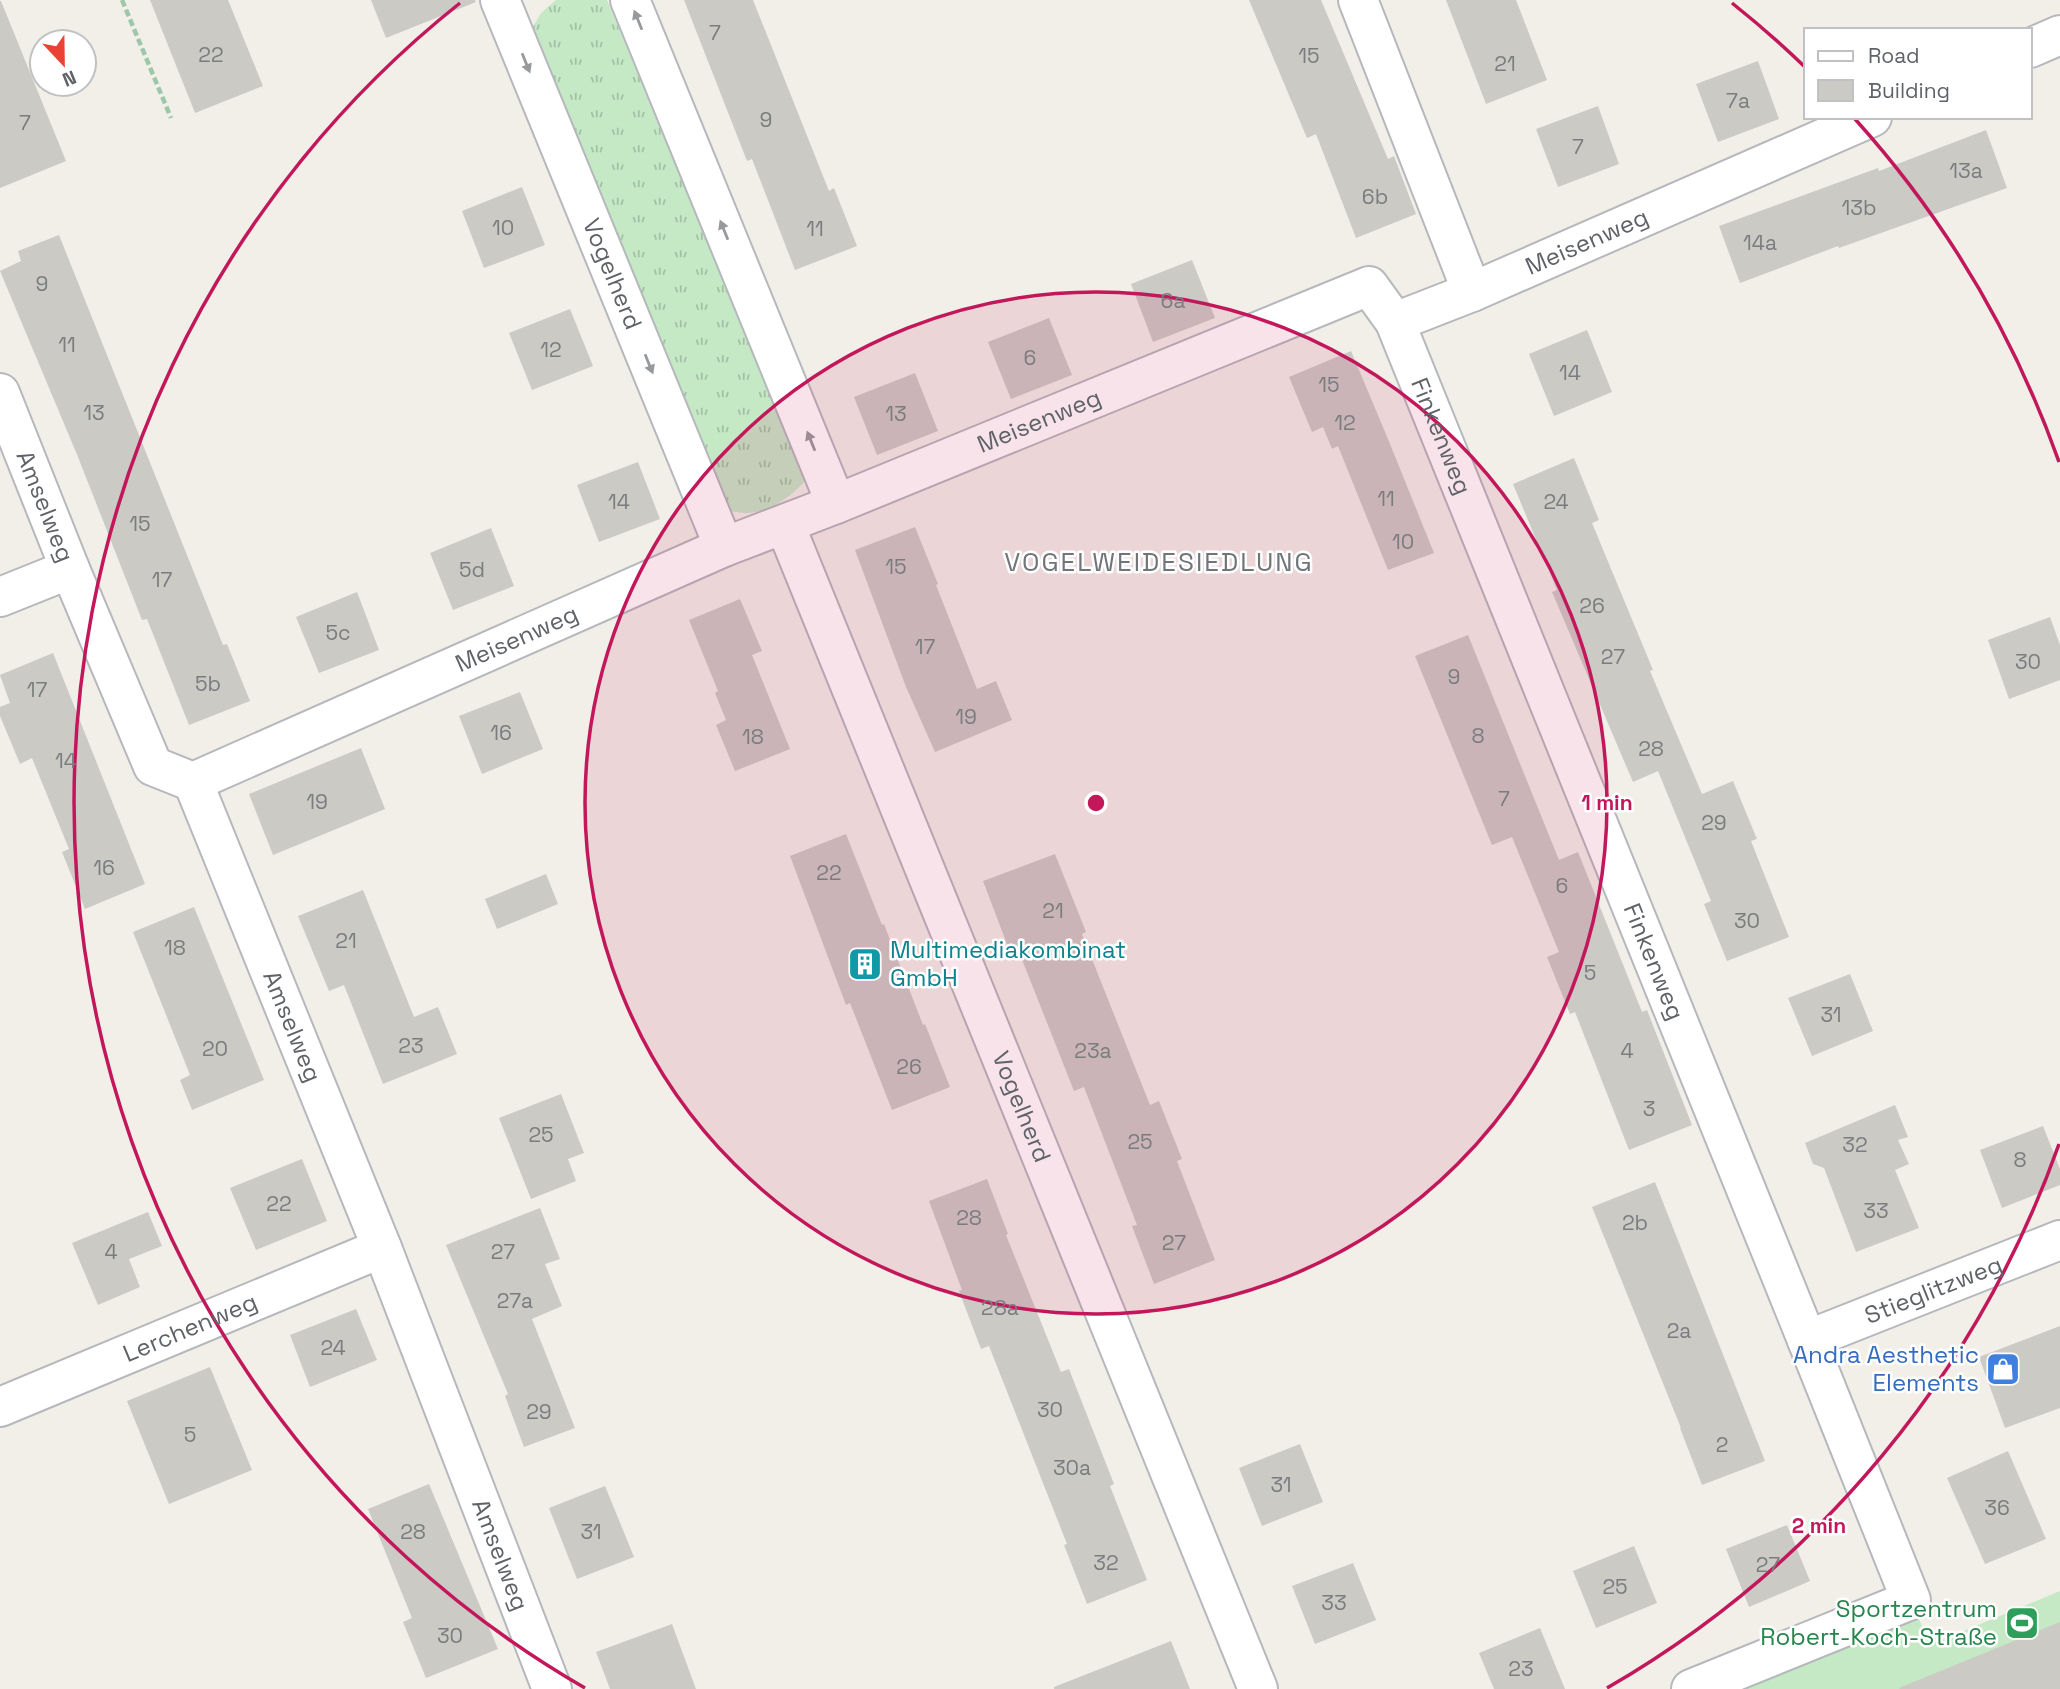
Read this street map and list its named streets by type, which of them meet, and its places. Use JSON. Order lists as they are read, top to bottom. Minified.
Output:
{"streets":{"street":["Meisenweg","Vogelherd","Finkenweg","Amselweg","Stieglitzweg","Lerchenweg"]},"crossings":[["Meisenweg","Vogelherd"],["Meisenweg","Finkenweg"],["Meisenweg","Amselweg"],["Finkenweg","Stieglitzweg"],["Amselweg","Lerchenweg"]],"districts":["VOGELWEIDESIEDLUNG"],"places":{"building":["Multimediakombinat GmbH"],"shop":["Andra Aesthetic Elements"],"sports":["Sportzentrum Robert-Koch-Straße"]},"house_numbers":["7","22","15","21","7a","9","7","7","13a","6b","13b","10","11","14a","9","6a","11","12","6","14","15","13","13","12","11","14","24","15","10","15","5d","17","26","5c","17","27","30","9","5b","17","19","16","8","18","28","14","7","19","29","16","22","6","21","30","21","18","5","31","23","20","23a","4","26","3","25","25","32","8","22","33","28","2b","27","4","27","27a","28a","2a","24","30","29","5","2","30a","31","36","28","31","32","27","25","33","30","23"],"legend":["Road","Building"],"north":"bottom","rings":["1 min","2 min"]}
